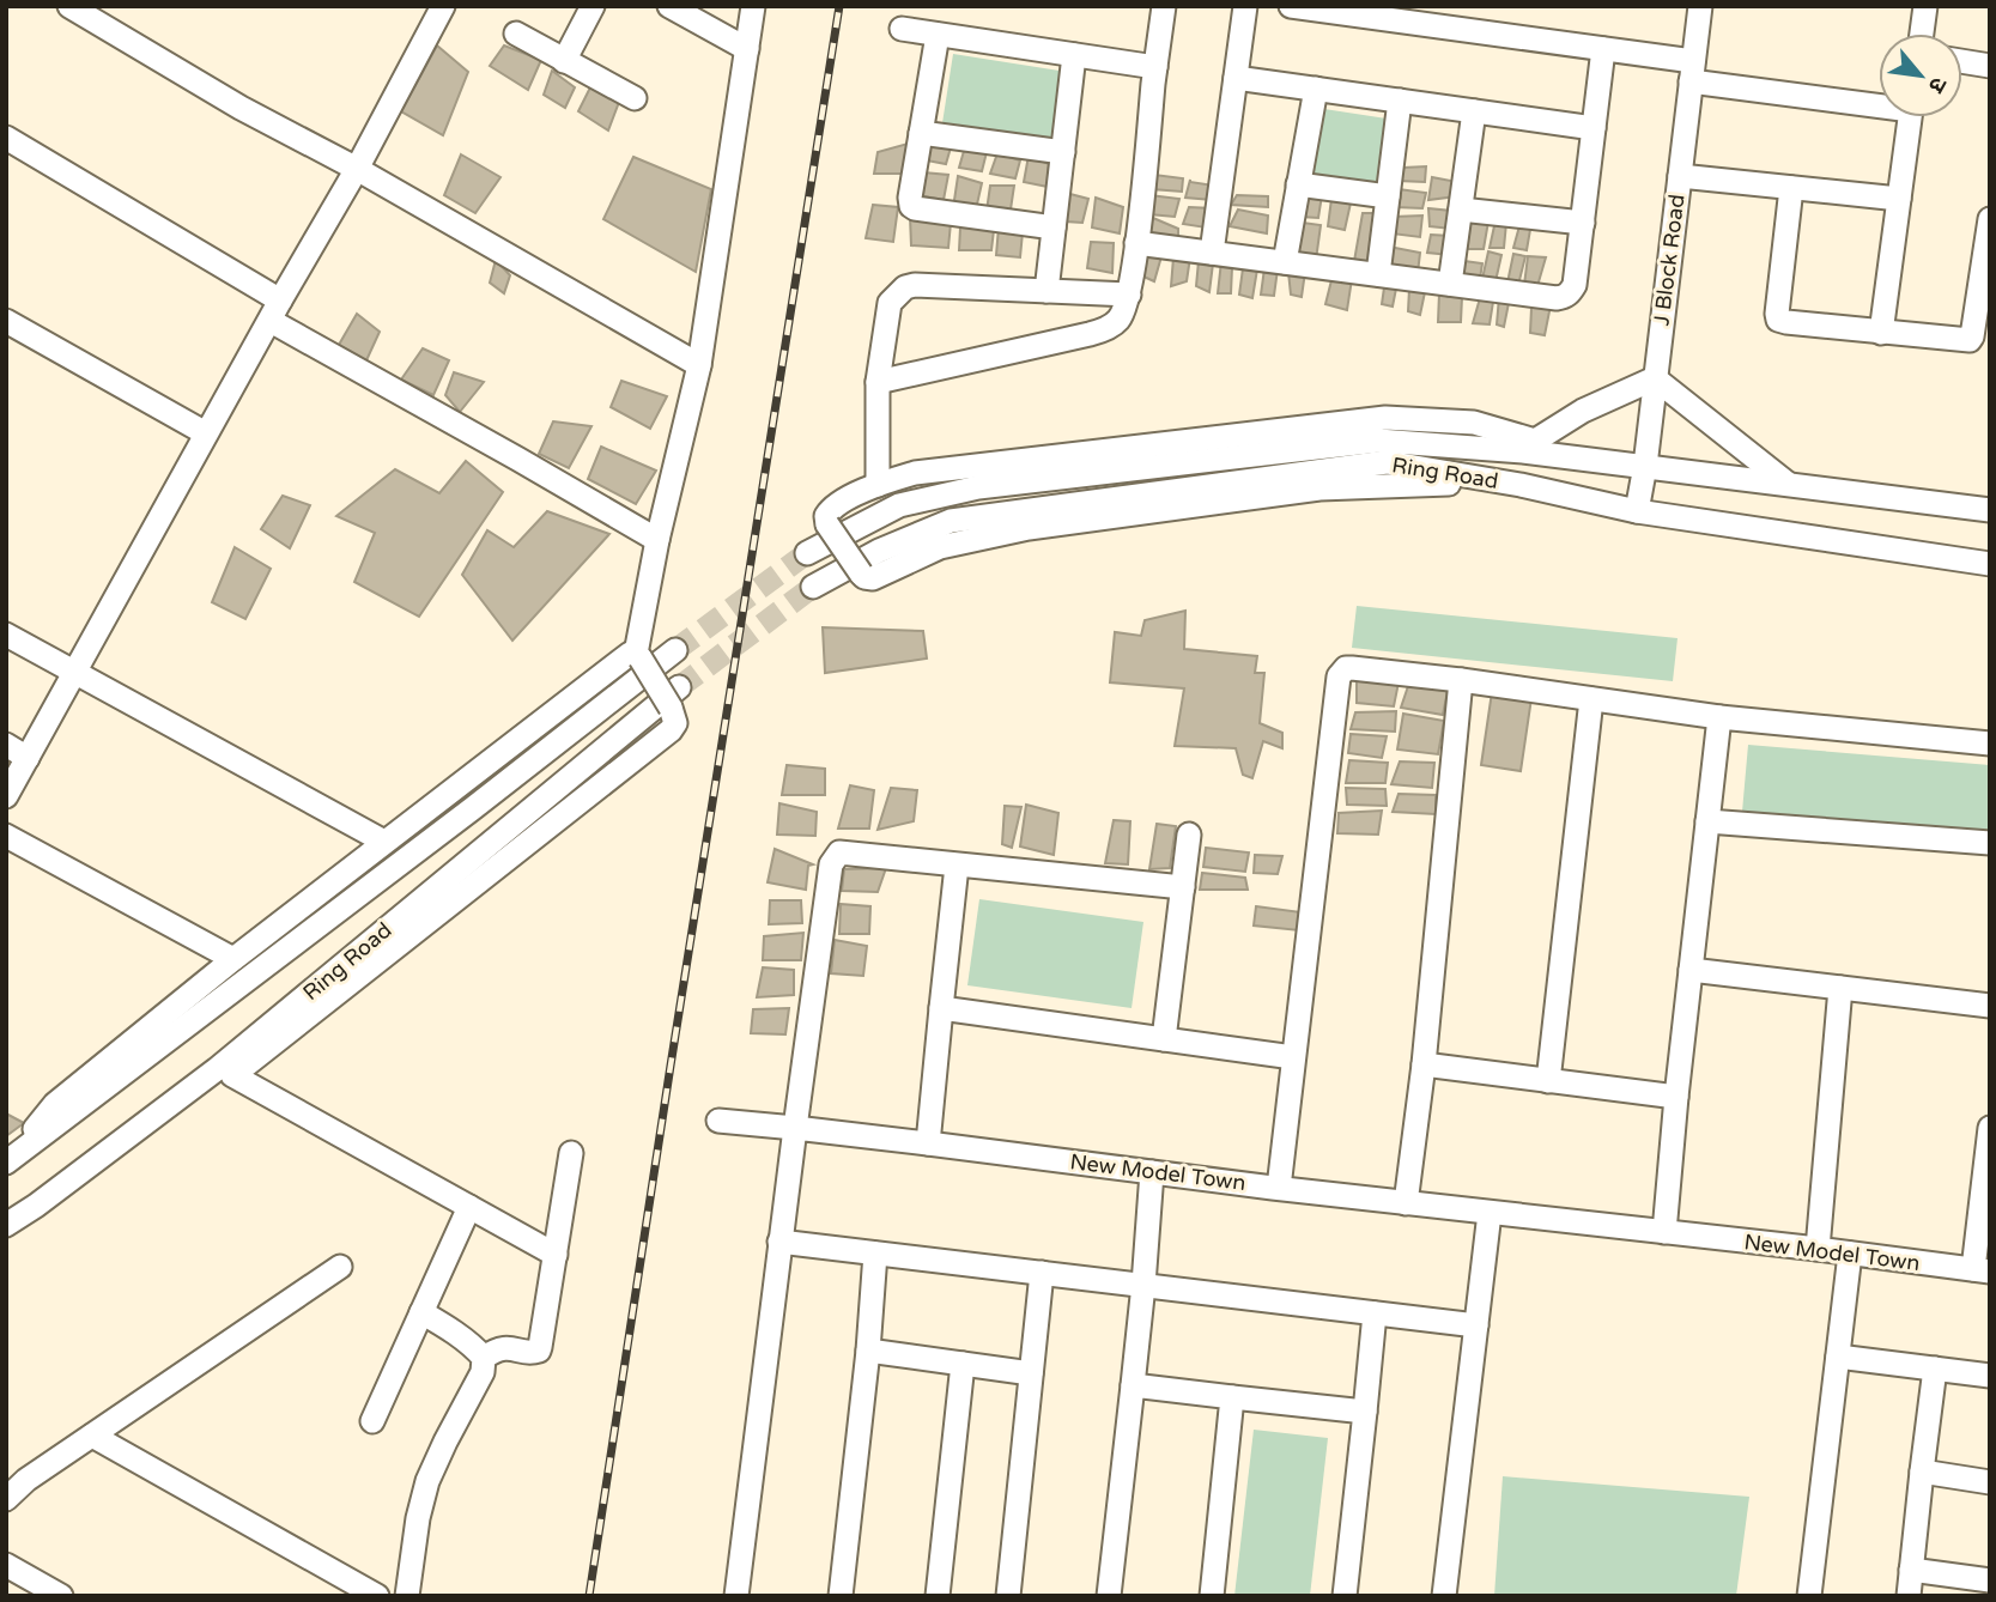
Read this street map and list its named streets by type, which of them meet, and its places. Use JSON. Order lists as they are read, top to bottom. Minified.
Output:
{"streets":{"street":["J Block Road","Ring Road","New Model Town"]},"crossings":[["J Block Road","Ring Road"]],"north":"bottom right"}
